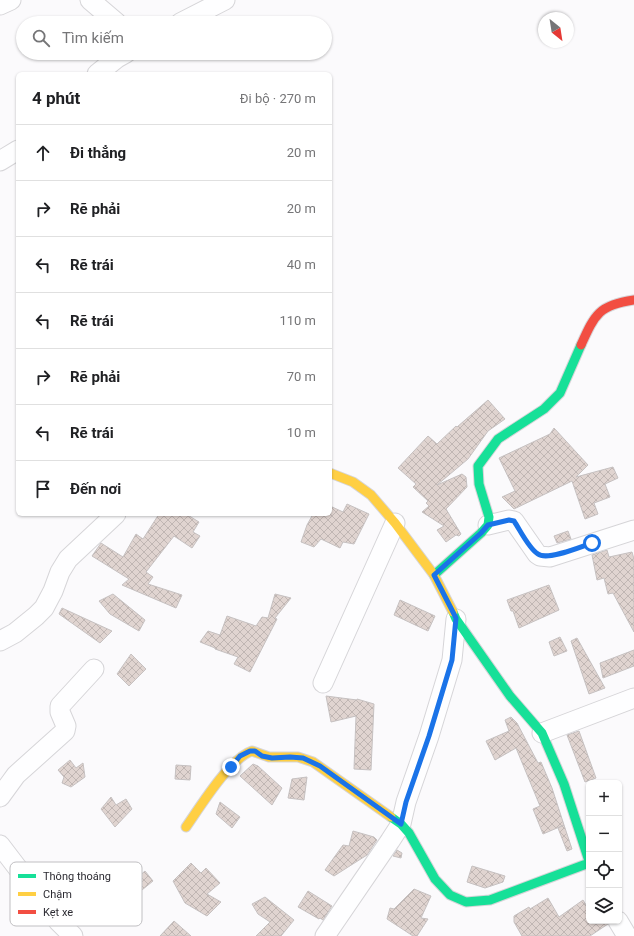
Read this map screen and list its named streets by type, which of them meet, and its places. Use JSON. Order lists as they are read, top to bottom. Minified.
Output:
{"legend":["Thông thoáng","Chậm","Kẹt xe"],"north":"bottom right","page":{"search":"Tìm kiếm","heading":["4 phút","Đi bộ · 270 m"],"list":[["Đi thẳng","20 m"],["Rẽ phải","20 m"],["Rẽ trái","40 m"],["Rẽ trái","110 m"],["Rẽ phải","70 m"],["Rẽ trái","10 m"],"Đến nơi"],"map_buttons":["+","−"]}}
